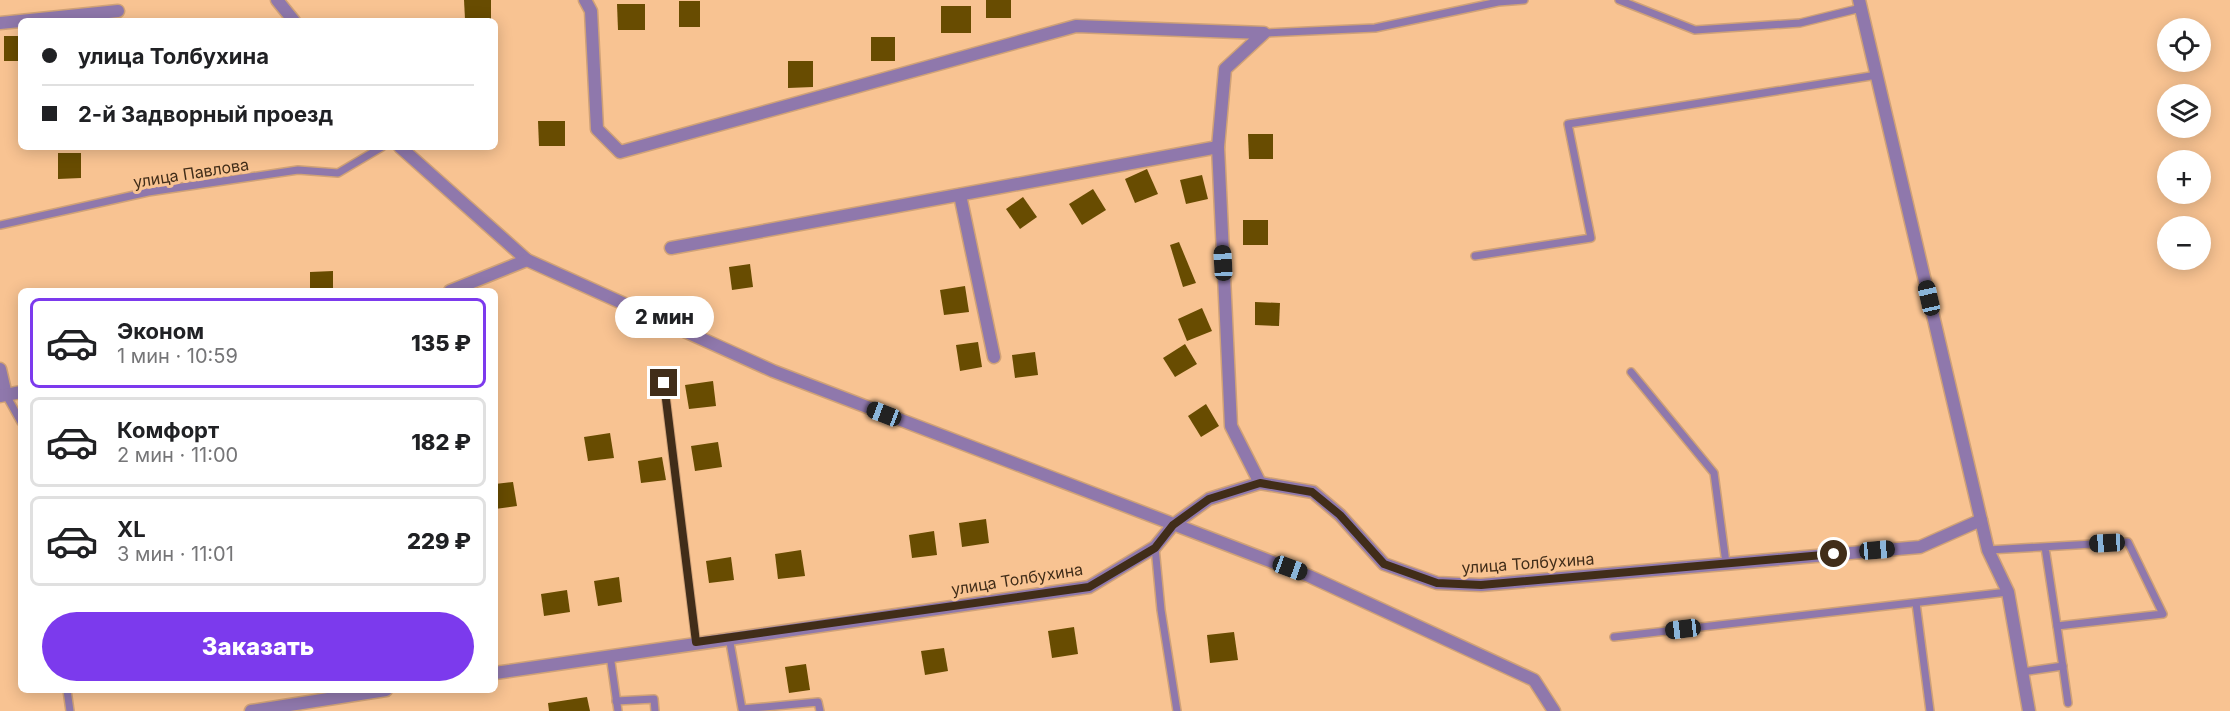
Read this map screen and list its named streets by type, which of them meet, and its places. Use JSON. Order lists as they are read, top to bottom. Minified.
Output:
{"streets":{"street":["улица Толбухина"],"lane":["улица Павлова"]},"page":{"map_buttons":["+","−"],"banner":["улица Толбухина","2-й Задворный проезд"],"bubble":"2 мин","list":[{"name":"Эконом","note":"1 мин · 10:59","value":"135 ₽"},{"name":"Комфорт","note":"2 мин · 11:00","value":"182 ₽"},{"name":"XL","note":"3 мин · 11:01","value":"229 ₽"}],"buttons":"Заказать"}}
